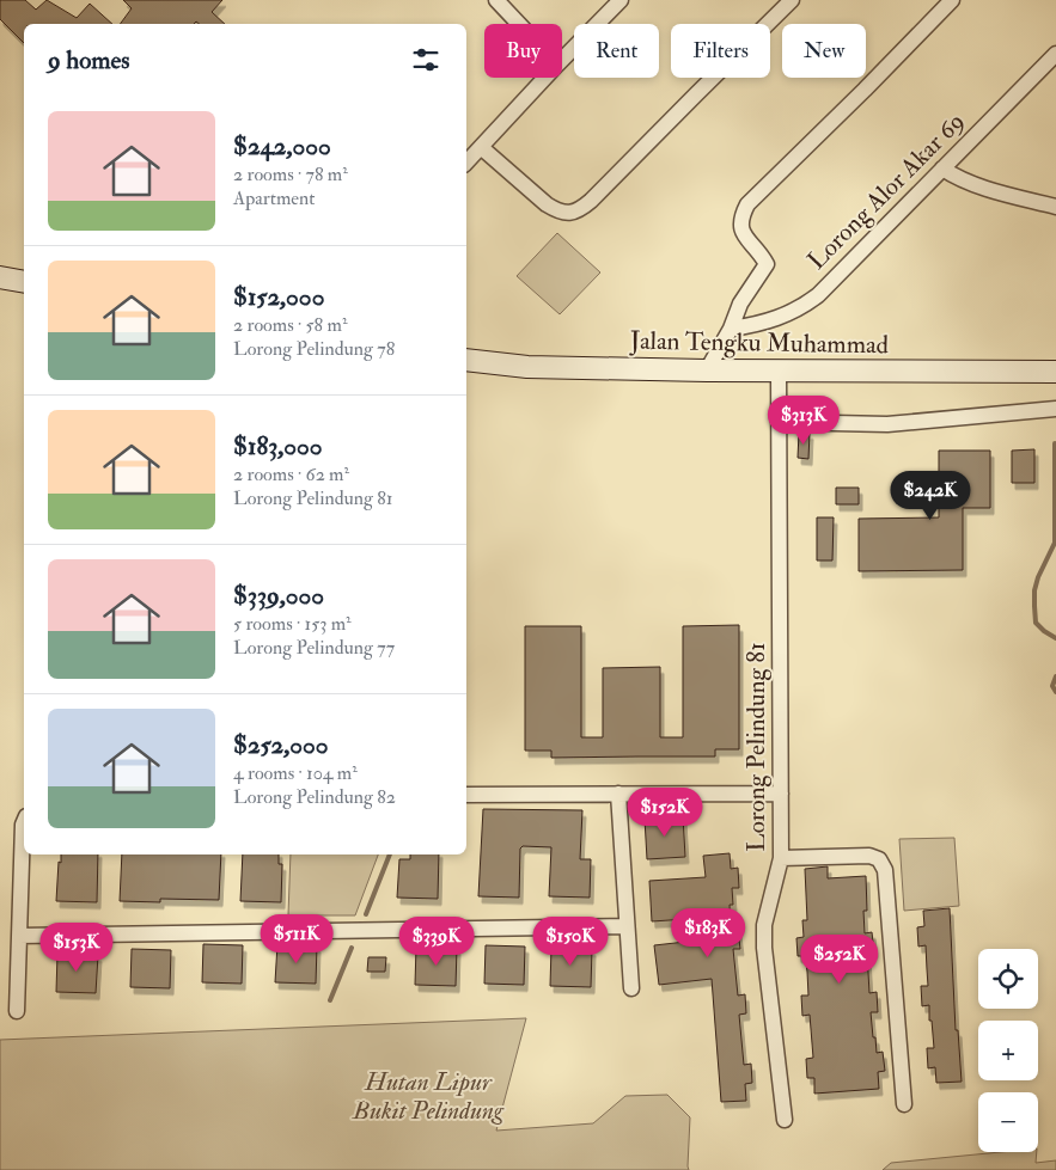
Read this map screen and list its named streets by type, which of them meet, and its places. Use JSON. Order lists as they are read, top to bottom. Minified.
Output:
{"streets":{"main road":["Jalan Tengku Muhammad"],"street":["Lorong Alor Akar 69","Lorong Pelindung 81"]},"crossings":[["Jalan Tengku Muhammad","Lorong Pelindung 81"]],"parks":["Hutan Lipur Bukit Pelindung"],"page":{"chip":["Buy","Rent","Filters","New"],"heading":"9 homes","list":[{"name":"$242,000","note":"2 rooms · 78 m² · Apartment"},{"name":"$152,000","note":"2 rooms · 58 m² · Lorong Pelindung 78"},{"name":"$183,000","note":"2 rooms · 62 m² · Lorong Pelindung 81"},{"name":"$339,000","note":"5 rooms · 153 m² · Lorong Pelindung 77"},{"name":"$252,000","note":"4 rooms · 104 m² · Lorong Pelindung 82"}],"price":["$313K","$242K","$152K","$183K","$511K","$339K","$150K","$153K","$252K"],"map_buttons":["+","−"]}}
